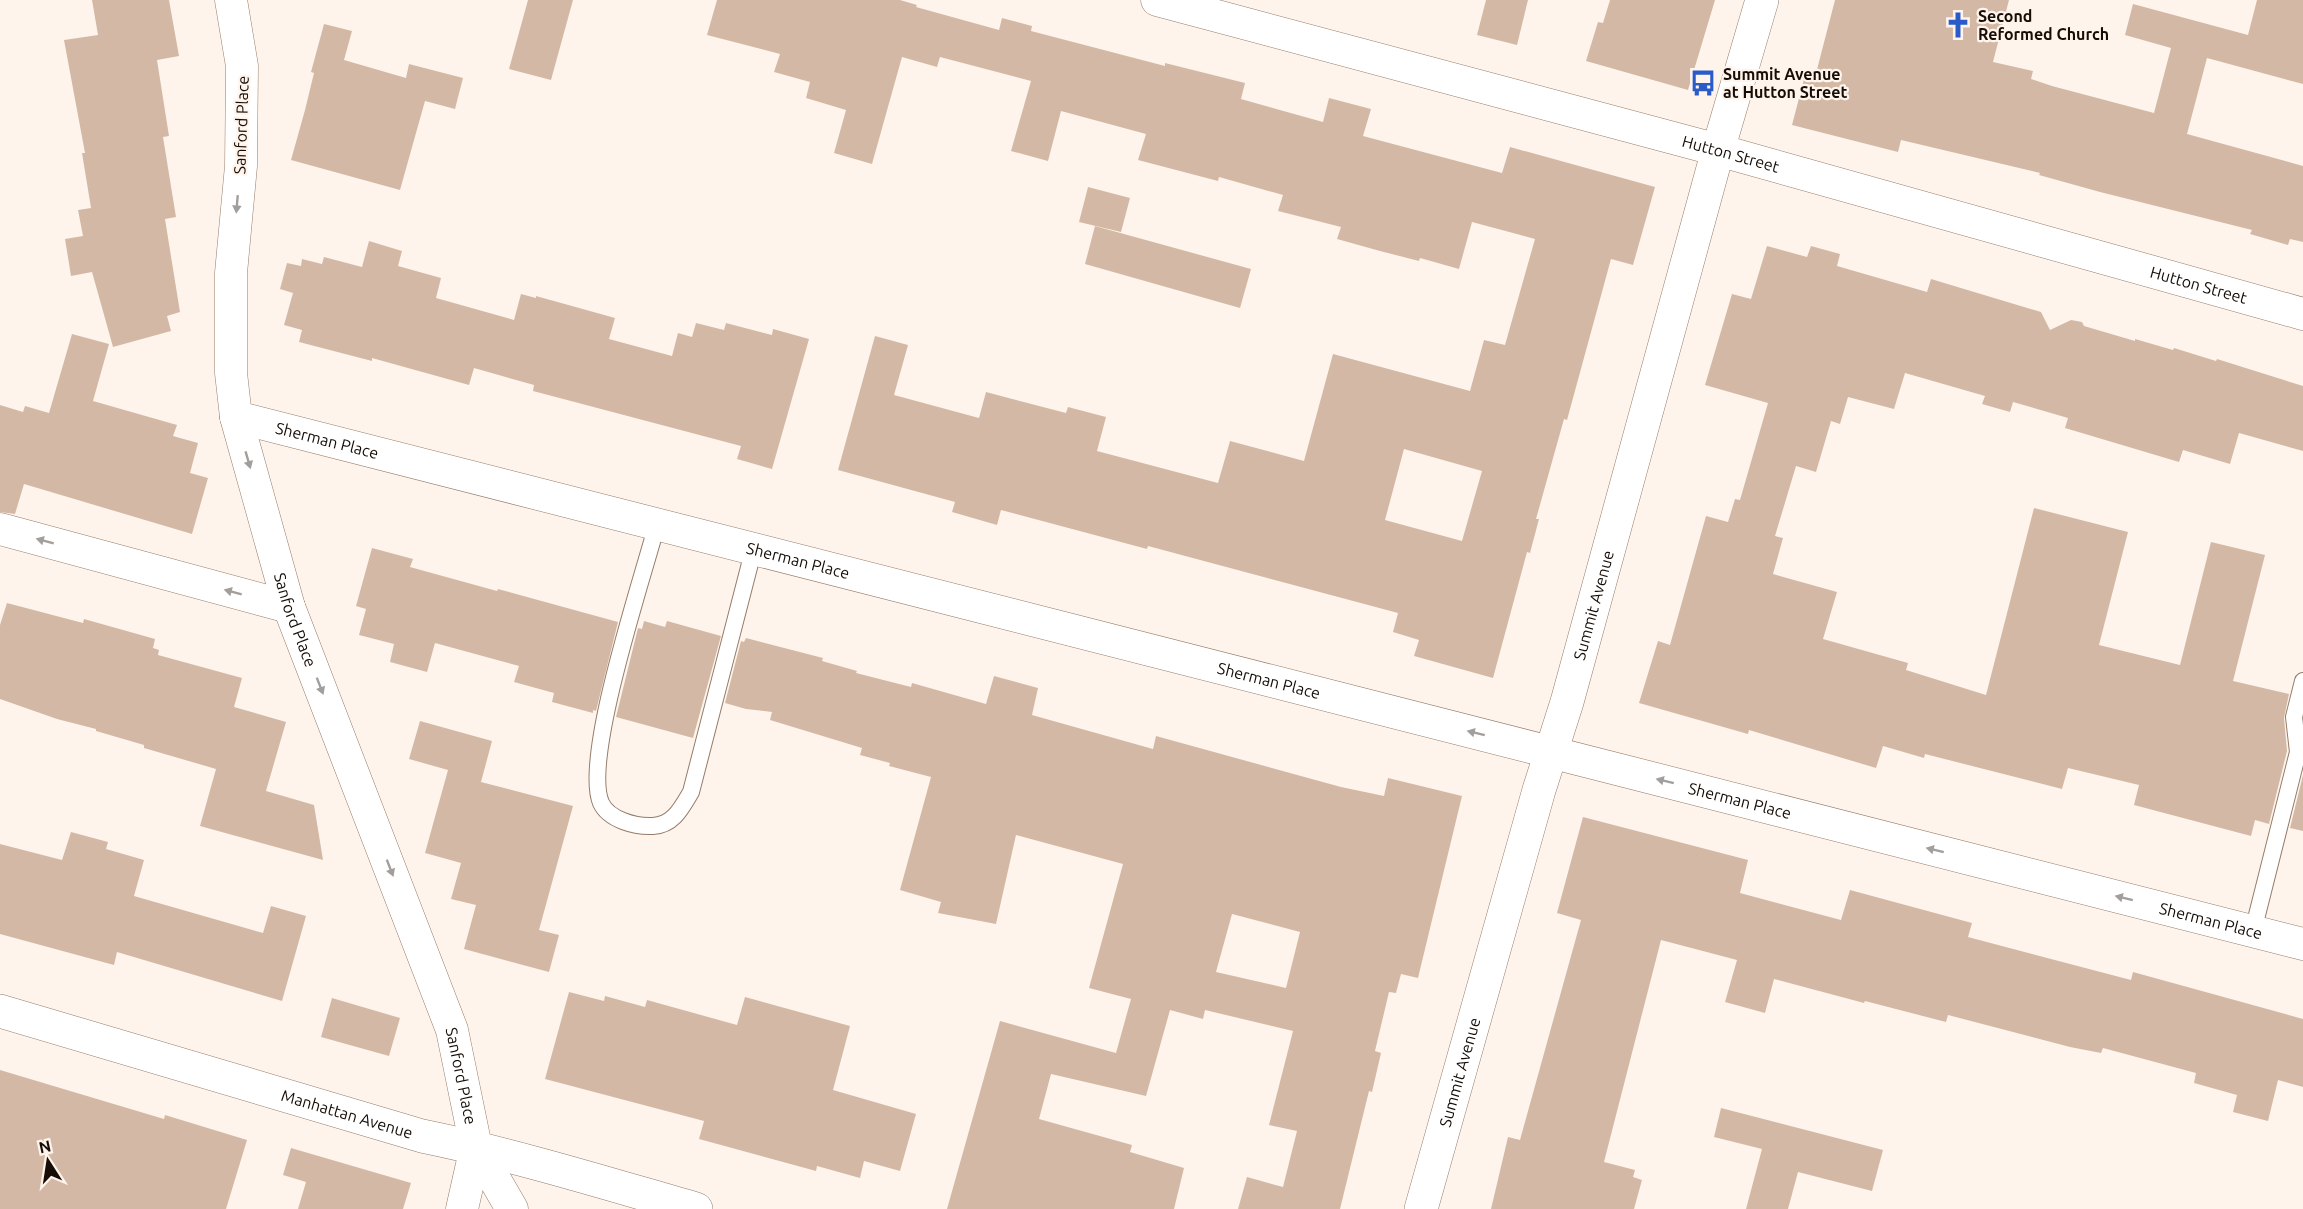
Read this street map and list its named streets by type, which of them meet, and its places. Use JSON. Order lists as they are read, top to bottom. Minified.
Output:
{"streets":{"street":["Sanford Place","Hutton Street","Sherman Place","Summit Avenue","Manhattan Avenue"]},"crossings":[["Sanford Place","Sherman Place"],["Sanford Place","Manhattan Avenue"],["Hutton Street","Summit Avenue"],["Sherman Place","Summit Avenue"]],"one_way":["Sanford Place","Sherman Place"],"places":{"church":["Second Reformed Church"],"bus stop":["Summit Avenue at Hutton Street"]},"north":"top"}
